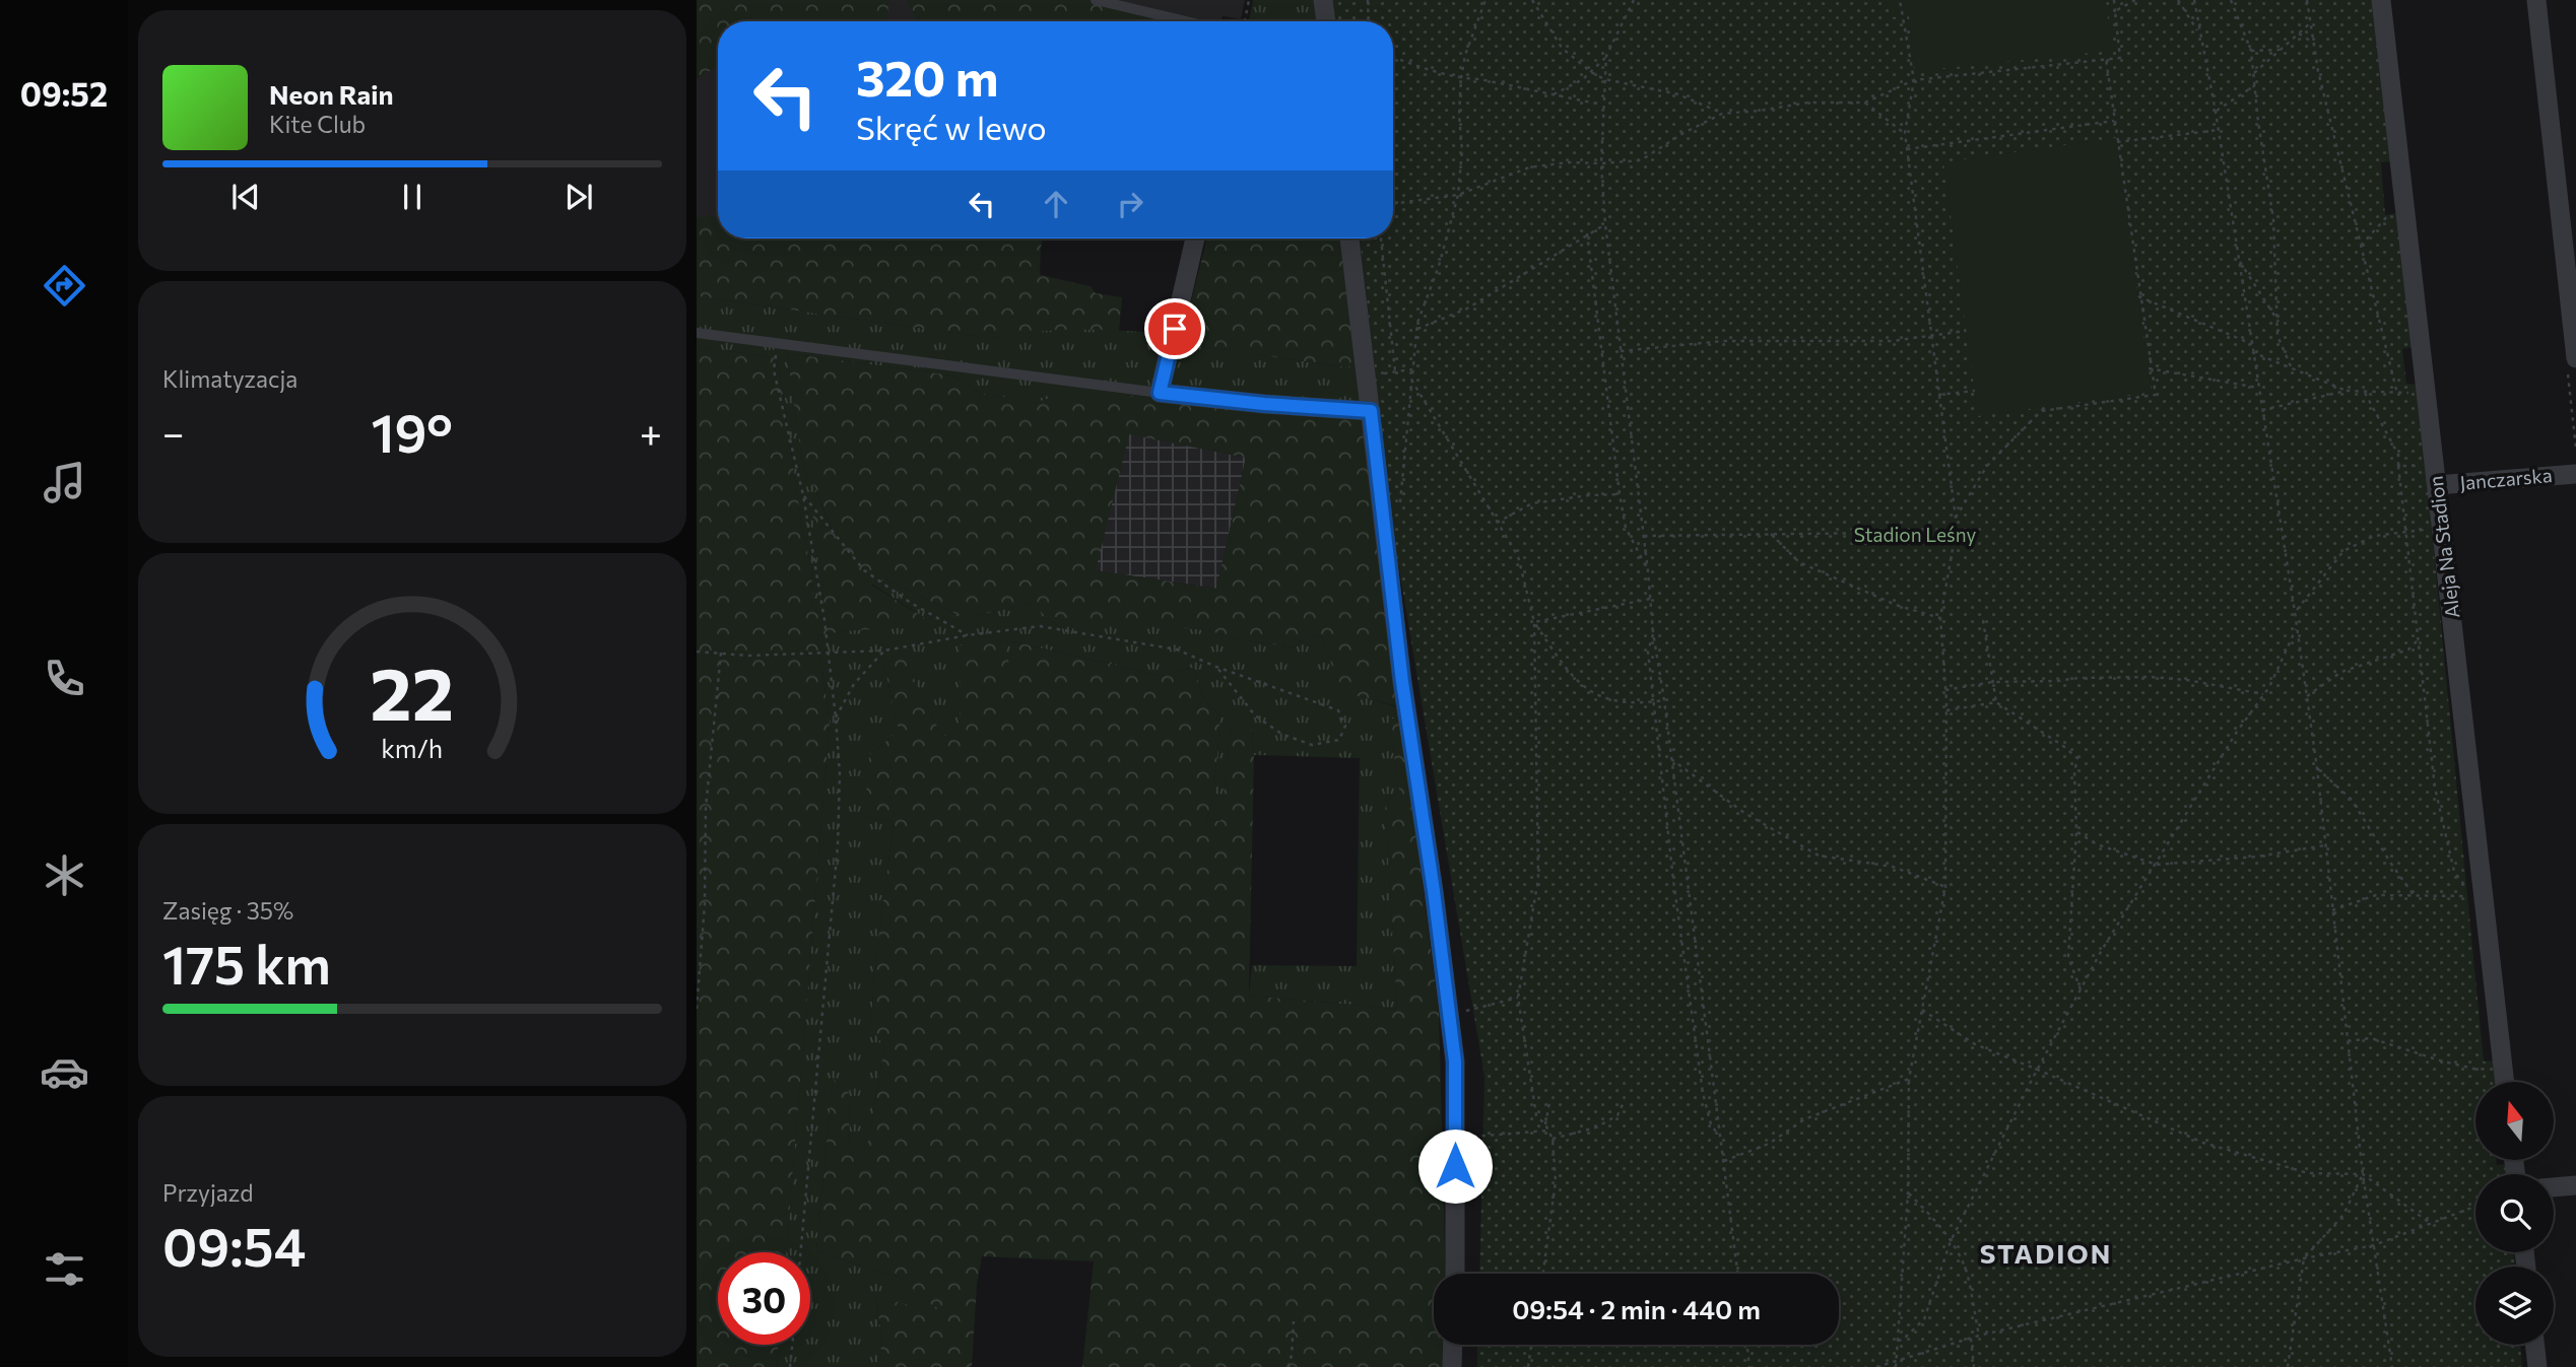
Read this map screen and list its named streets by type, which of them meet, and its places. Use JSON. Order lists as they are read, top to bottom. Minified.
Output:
{"streets":{"street":["Janczarska","Aleja Na Stadion"]},"crossings":[["Janczarska","Aleja Na Stadion"]],"districts":["STADION"],"parks":["Stadion Leśny"],"north":"top","page":{"tabs":"09:52","turn":["320 m","Skręć w lewo"],"song":["Neon Rain","Kite Club"],"tile":["Klimatyzacja",["Zasięg · 35%","175 km"],["Przyjazd","09:54"]],"heat":["−","19°","+"],"limit":"30","trip":"09:54 · 2 min · 440 m","gauge":["22","km/h"]}}
